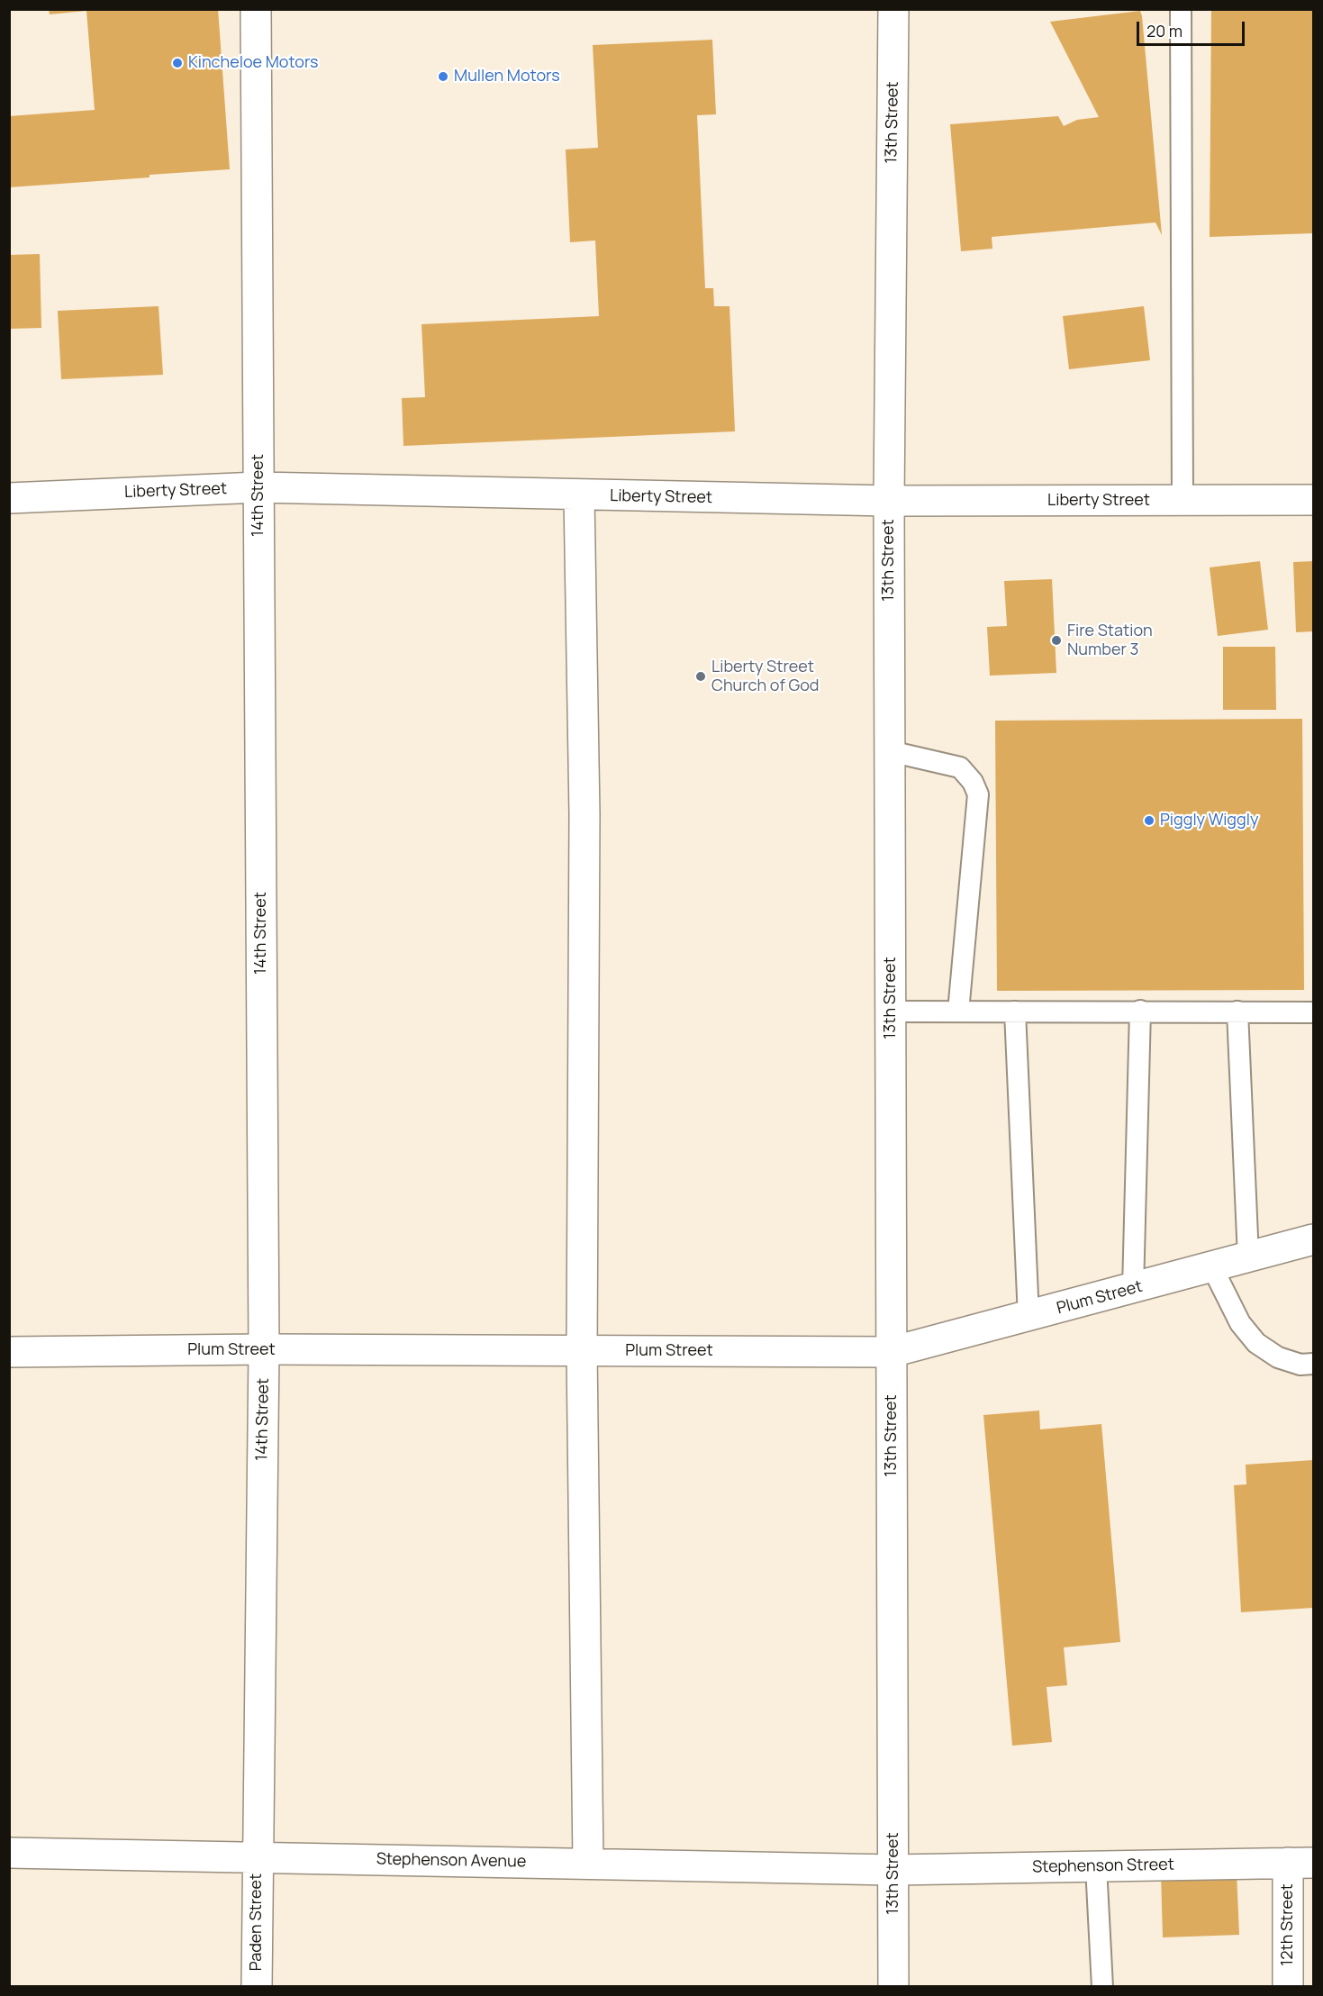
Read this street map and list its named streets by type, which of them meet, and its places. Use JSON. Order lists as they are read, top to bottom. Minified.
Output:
{"streets":{"street":["13th Street","Liberty Street","14th Street","Plum Street","Stephenson Avenue","Stephenson Street","Paden Street","12th Street"]},"crossings":[["13th Street","Liberty Street"],["13th Street","Plum Street"],["13th Street","Stephenson Avenue"],["13th Street","Stephenson Street"],["Liberty Street","14th Street"],["14th Street","Plum Street"],["14th Street","Stephenson Avenue"],["14th Street","Paden Street"],["Stephenson Avenue","Stephenson Street"],["Stephenson Avenue","Paden Street"],["Stephenson Street","12th Street"]],"places":["Kincheloe Motors","Mullen Motors","Fire Station Number 3","Liberty Street Church of God","Piggly Wiggly"],"scale_bar":"20 m"}
